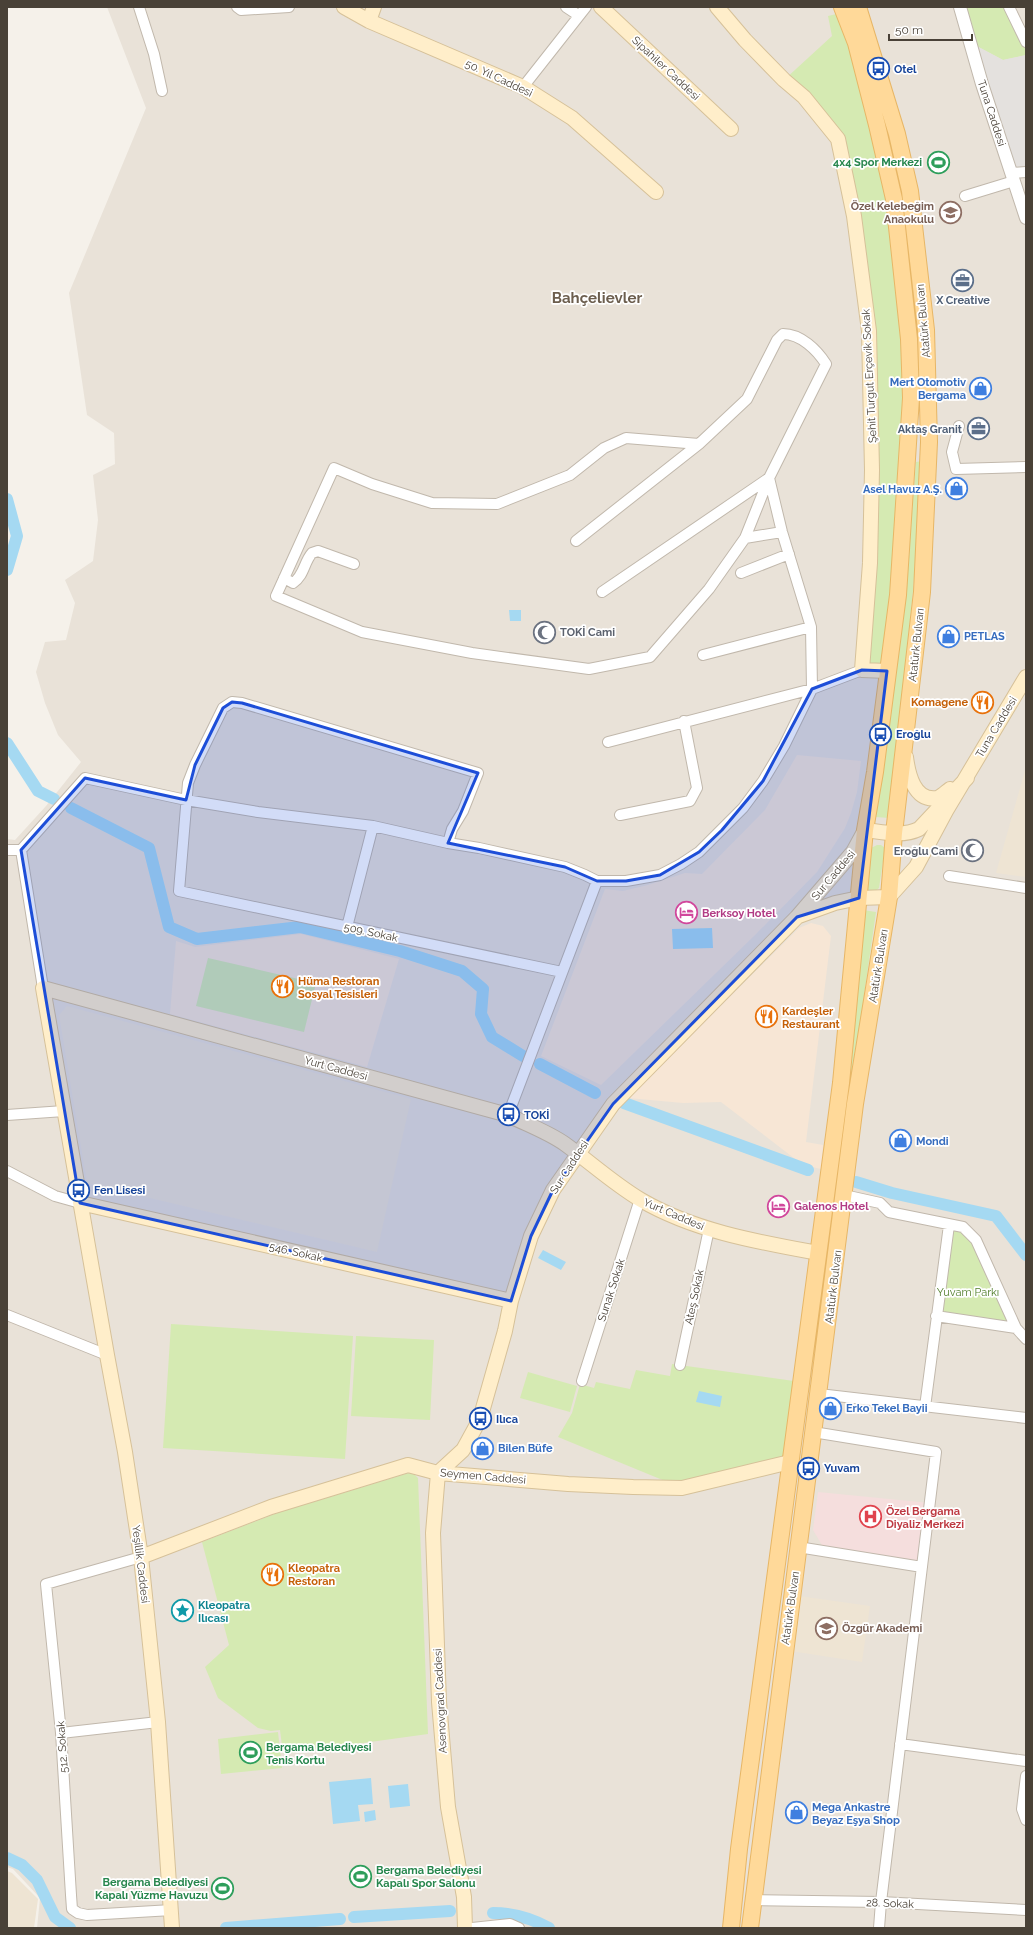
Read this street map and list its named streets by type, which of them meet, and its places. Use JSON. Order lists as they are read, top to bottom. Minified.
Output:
{"streets":{"main road":["Sipahiler Caddesi","50. Yıl Caddesi","Tuna Caddesi","Atatürk Bulvarı","Şehit Turgut Erçevik Sokak","Sur Caddesi","Yurt Caddesi","546. Sokak","Seymen Caddesi","Yeşillik Caddesi","Asenovgrad Caddesi"],"street":["509. Sokak","Sunak Sokak","Ateş Sokak","512. Sokak","28. Sokak"]},"crossings":[["Tuna Caddesi","Atatürk Bulvarı"],["Tuna Caddesi","Sur Caddesi"],["Atatürk Bulvarı","Sur Caddesi"],["Atatürk Bulvarı","Yurt Caddesi"],["Atatürk Bulvarı","Seymen Caddesi"],["Atatürk Bulvarı","28. Sokak"],["Sur Caddesi","Yurt Caddesi"],["Sur Caddesi","546. Sokak"],["Sur Caddesi","Seymen Caddesi"],["Sur Caddesi","Asenovgrad Caddesi"],["Yurt Caddesi","Sunak Sokak"],["Yurt Caddesi","Ateş Sokak"],["546. Sokak","Yeşillik Caddesi"],["Seymen Caddesi","Yeşillik Caddesi"],["Seymen Caddesi","Asenovgrad Caddesi"],["Seymen Caddesi","512. Sokak"],["Yeşillik Caddesi","512. Sokak"]],"districts":["Bahçelievler"],"parks":["Yuvam Parkı"],"places":{"bus stop":["Otel","Eroğlu","TOKİ","Fen Lisesi","Ilıca","Yuvam"],"sports":["4x4 Spor Merkezi","Bergama Belediyesi Tenis Kortu","Bergama Belediyesi Kapalı Spor Salonu","Bergama Belediyesi Kapalı Yüzme Havuzu"],"school or university":["Özel Kelebeğim Anaokulu","Özgür Akademi"],"office":["X Creative","Aktaş Granit"],"shop":["Mert Otomotiv Bergama","Asel Havuz A.Ş.","PETLAS","Mondi","Erko Tekel Bayii","Bilen Büfe","Mega Ankastre Beyaz Eşya Shop"],"mosque":["TOKİ Cami","Eroğlu Cami"],"restaurant":["Komagene","Hüma Restoran Sosyal Tesisleri","Kardeşler Restaurant","Kleopatra Restoran"],"hotel":["Berksoy Hotel","Galenos Hotel"],"hospital":["Özel Bergama Diyaliz Merkezi"],"place":["Kleopatra Ilıcası"]},"scale_bar":"50 m"}
